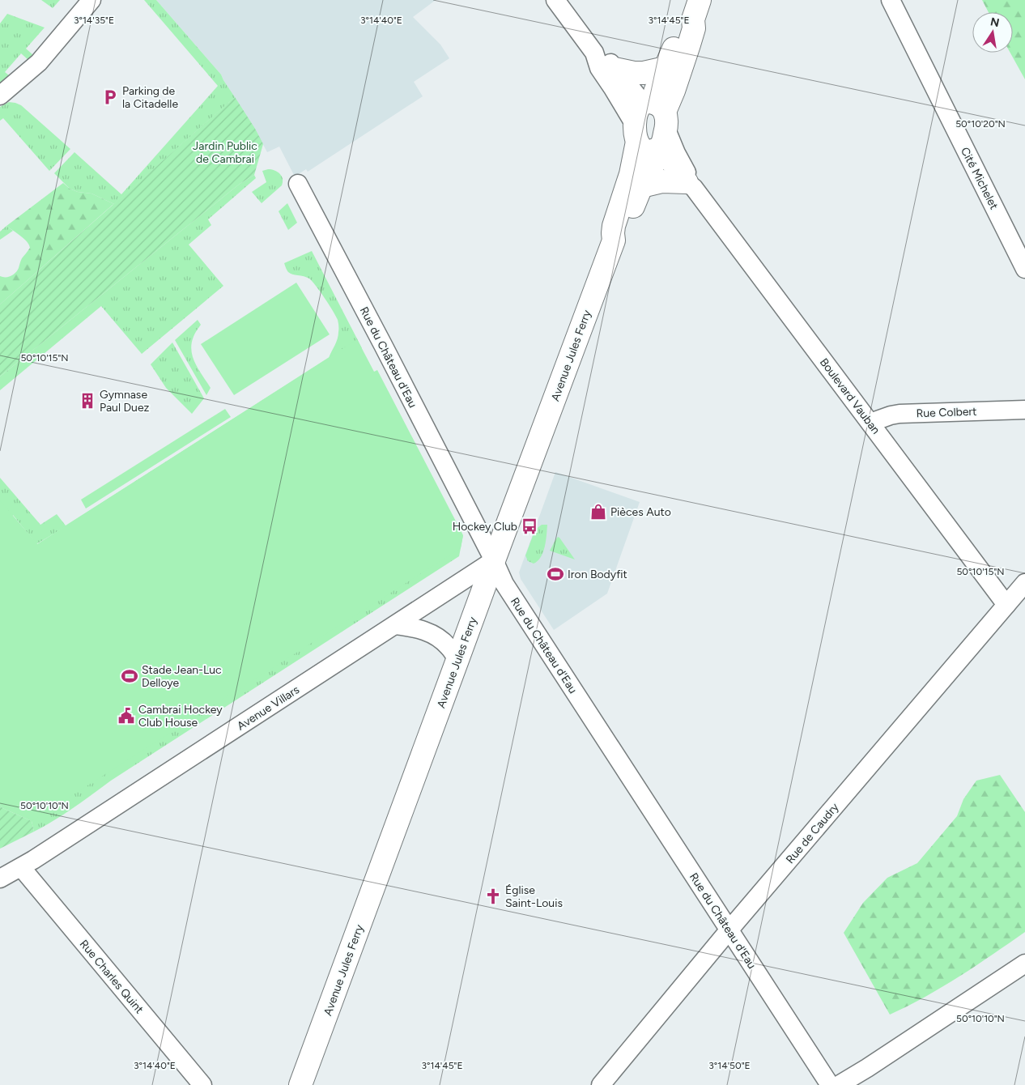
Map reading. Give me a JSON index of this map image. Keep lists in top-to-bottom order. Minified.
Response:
{"streets":{"main road":["Avenue Jules Ferry"],"street":["Cité Michelet","Rue du Château d'Eau","Boulevard Vauban","Rue Colbert","Avenue Villars","Rue de Caudry","Rue Charles Quint"]},"crossings":[["Avenue Jules Ferry","Rue du Château d'Eau"],["Avenue Jules Ferry","Boulevard Vauban"],["Avenue Jules Ferry","Avenue Villars"],["Rue du Château d'Eau","Avenue Villars"],["Rue du Château d'Eau","Rue de Caudry"],["Boulevard Vauban","Rue Colbert"],["Boulevard Vauban","Rue de Caudry"],["Avenue Villars","Rue Charles Quint"]],"parks":["Jardin Public de Cambrai"],"places":{"parking":["Parking de la Citadelle"],"building":["Gymnase Paul Duez"],"shop":["Pièces Auto"],"bus stop":["Hockey Club"],"sports":["Iron Bodyfit","Stade Jean-Luc Delloye"],"public building":["Cambrai Hockey Club House"],"church":["Église Saint-Louis"]},"north":"top","coordinates":["3°14'35\"E","3°14'40\"E","3°14'45\"E","50°10'20\"N","50°10'15\"N","50°10'10\"N","3°14'50\"E"]}
